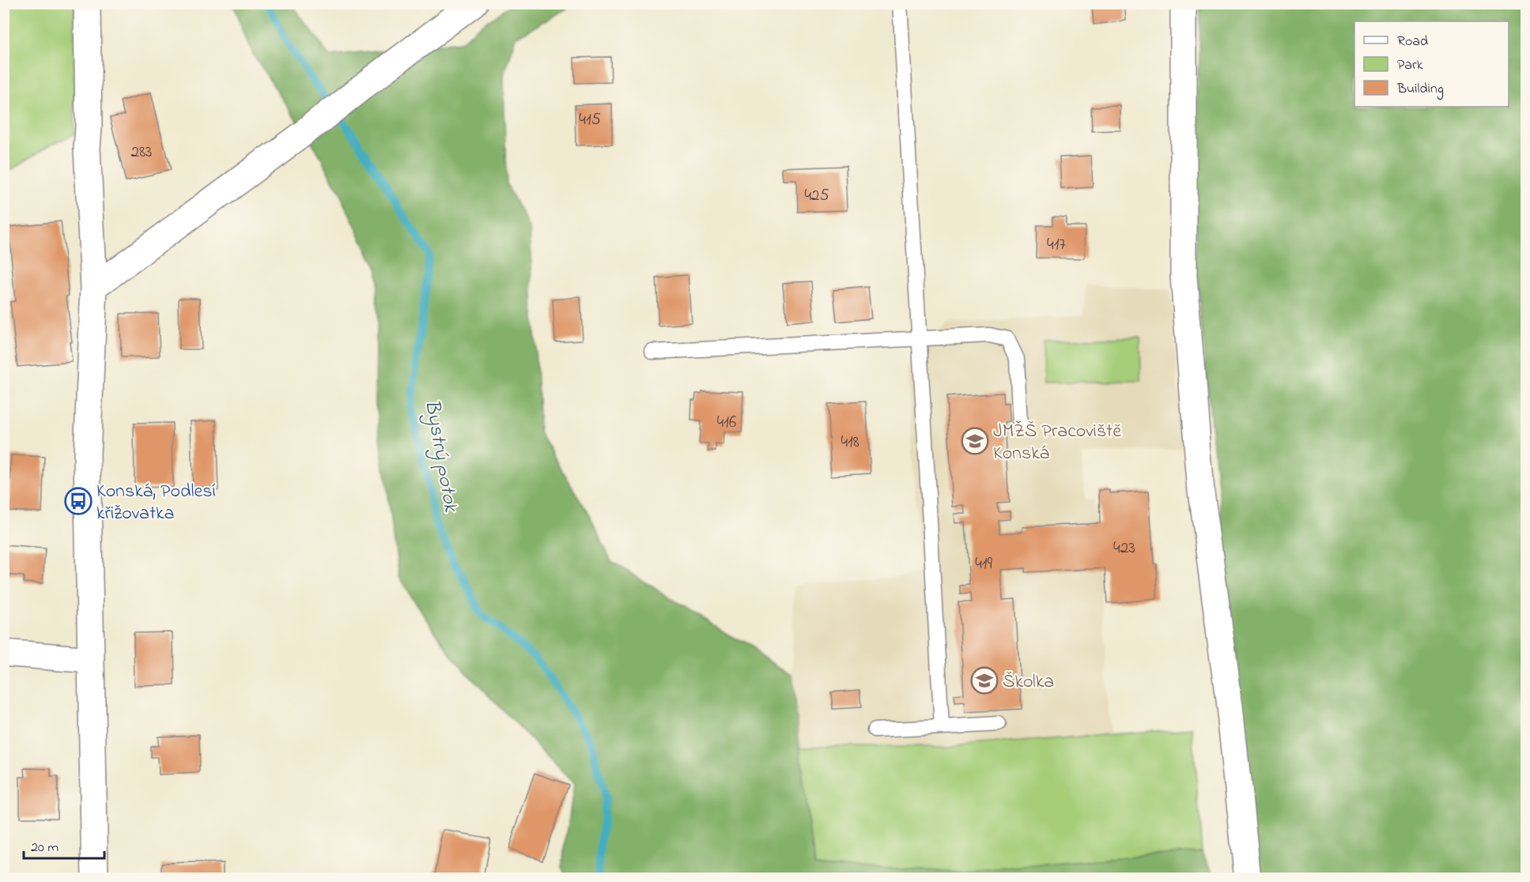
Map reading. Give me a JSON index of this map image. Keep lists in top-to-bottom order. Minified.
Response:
{"water":["Bystrý potok"],"places":{"school or university":["JMŽŠ Pracoviště Konská","Školka"],"bus stop":["Konská, Podlesí křižovatka"]},"house_numbers":["415","283","425","417","416","418","423","419"],"legend":["Road","Park","Building"],"scale_bar":"20 m"}
